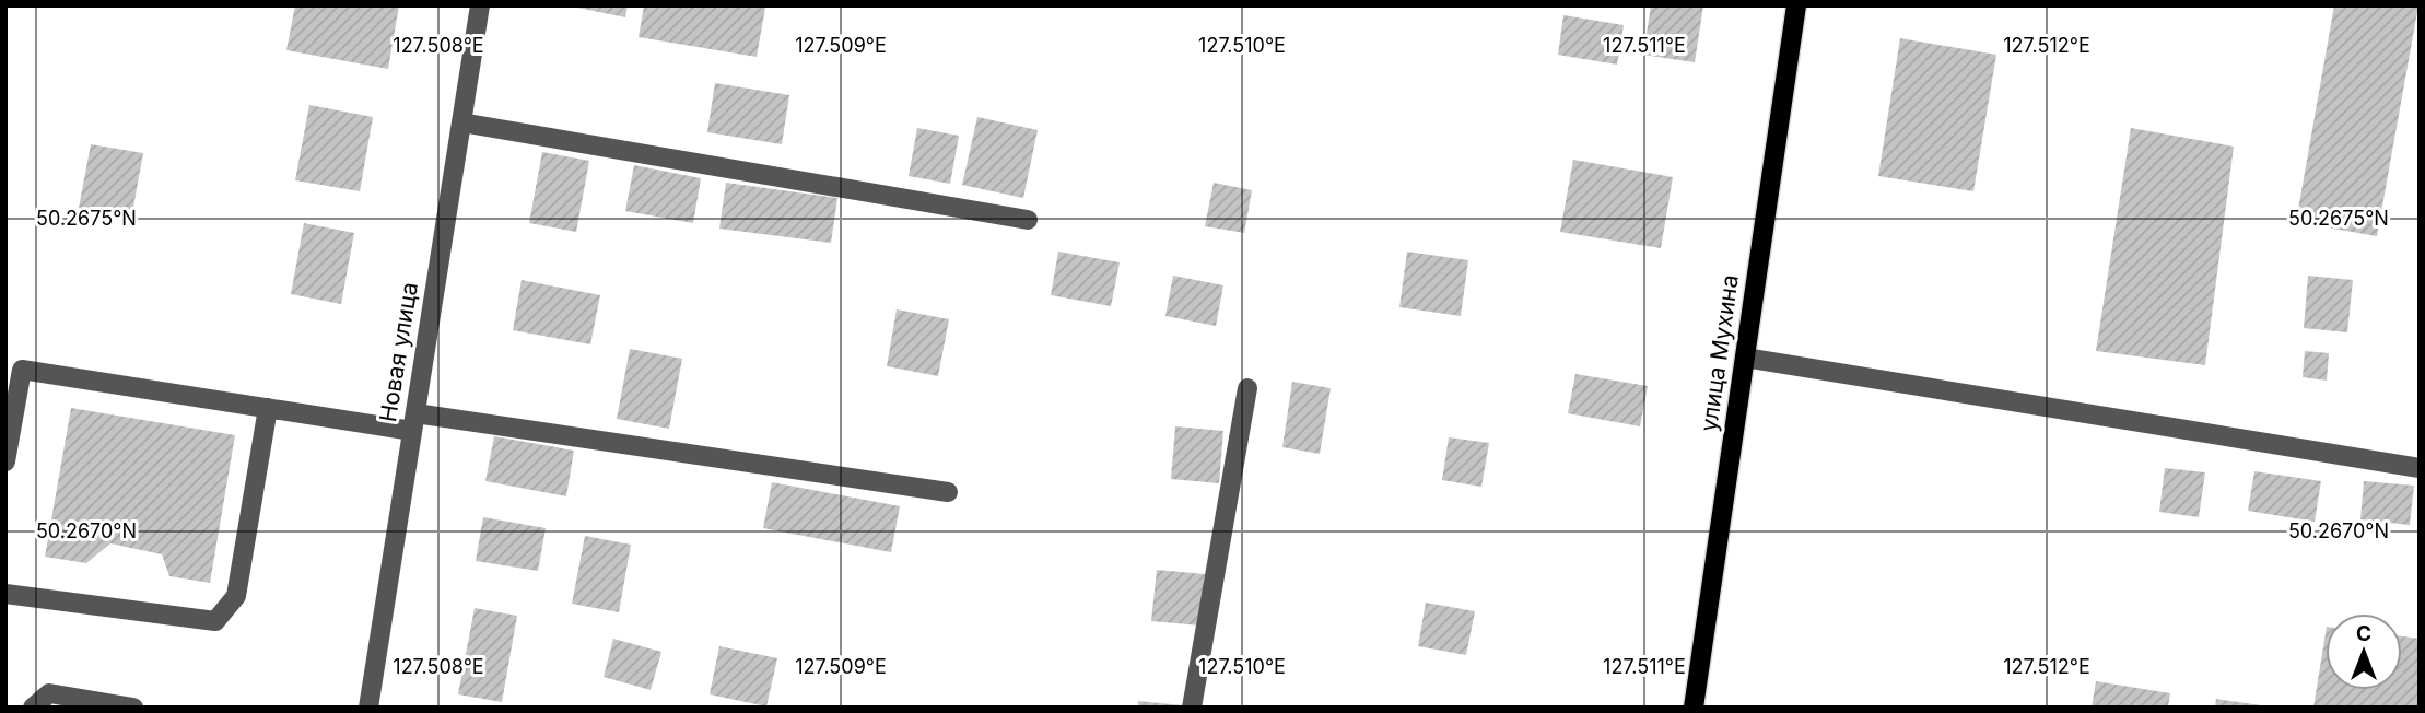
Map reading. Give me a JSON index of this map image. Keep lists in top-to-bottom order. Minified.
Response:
{"streets":{"main road":["улица Мухина"],"street":["Новая улица"]},"north":"top","coordinates":["127.508°E","127.509°E","127.510°E","127.511°E","127.512°E","50.2675°N","50.2670°N"]}
